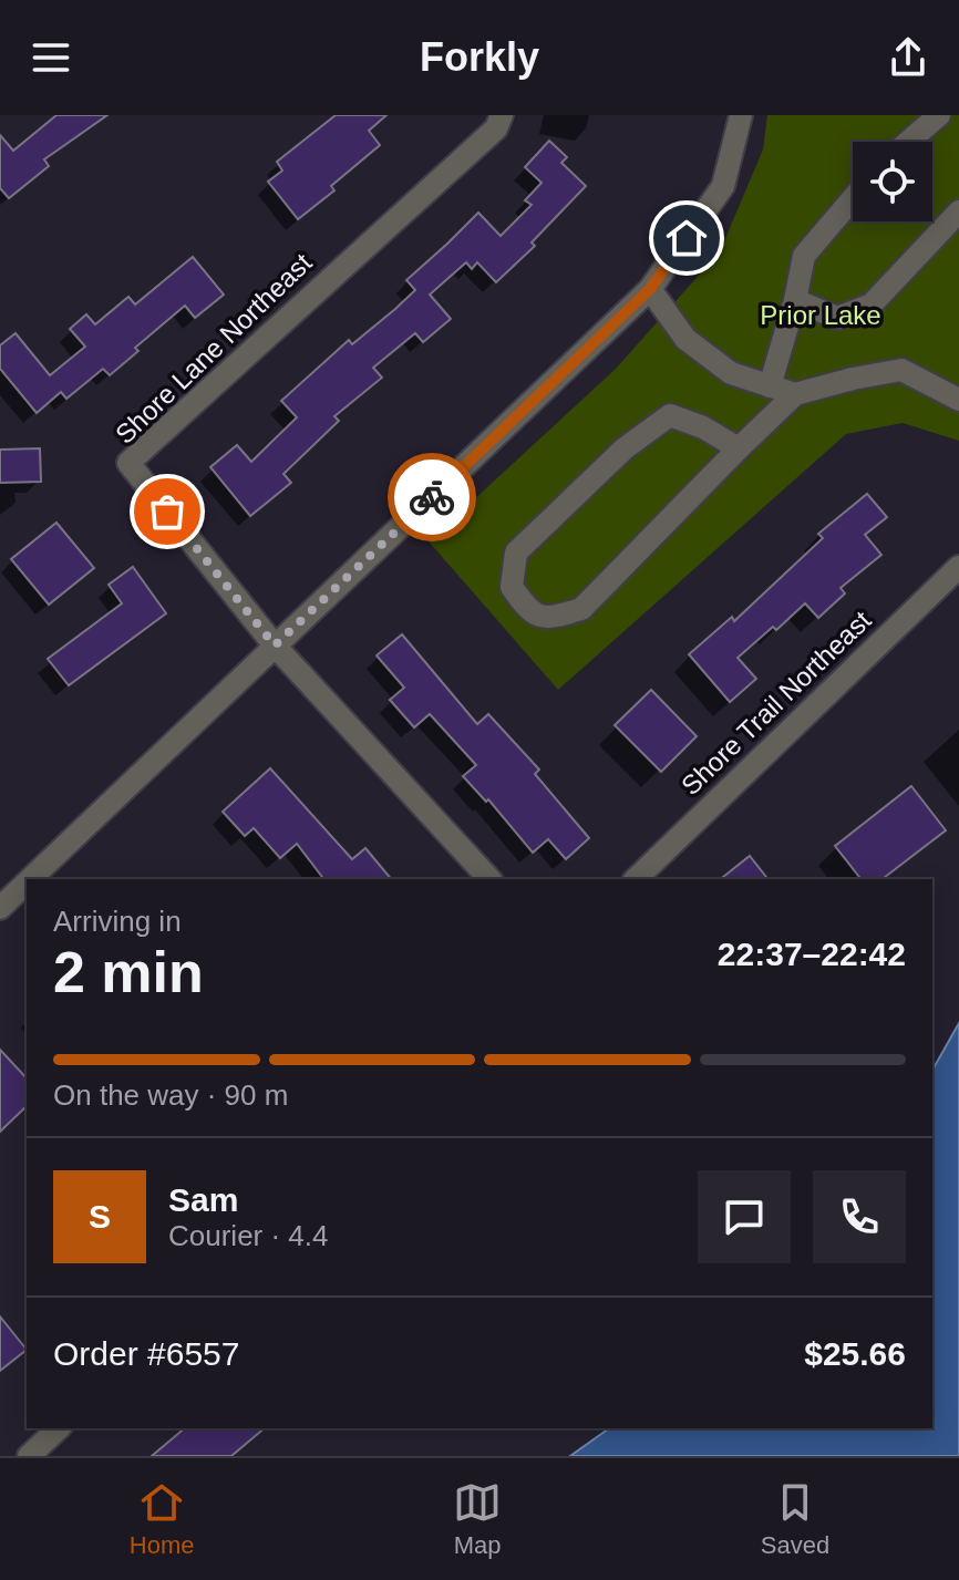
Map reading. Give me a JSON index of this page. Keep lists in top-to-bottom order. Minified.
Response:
{"streets":{"street":["Shore Lane Northeast","Shore Trail Northeast"]},"parks":["Prior Lake"],"page":{"header":"Forkly","heading":["2 min","Arriving in","22:37–22:42"],"panel":["Sam","Courier · 4.4","Order #6557","$25.66"],"bar":"On the way · 90 m","round":"S","tabs":["Home","Map","Saved"]}}
